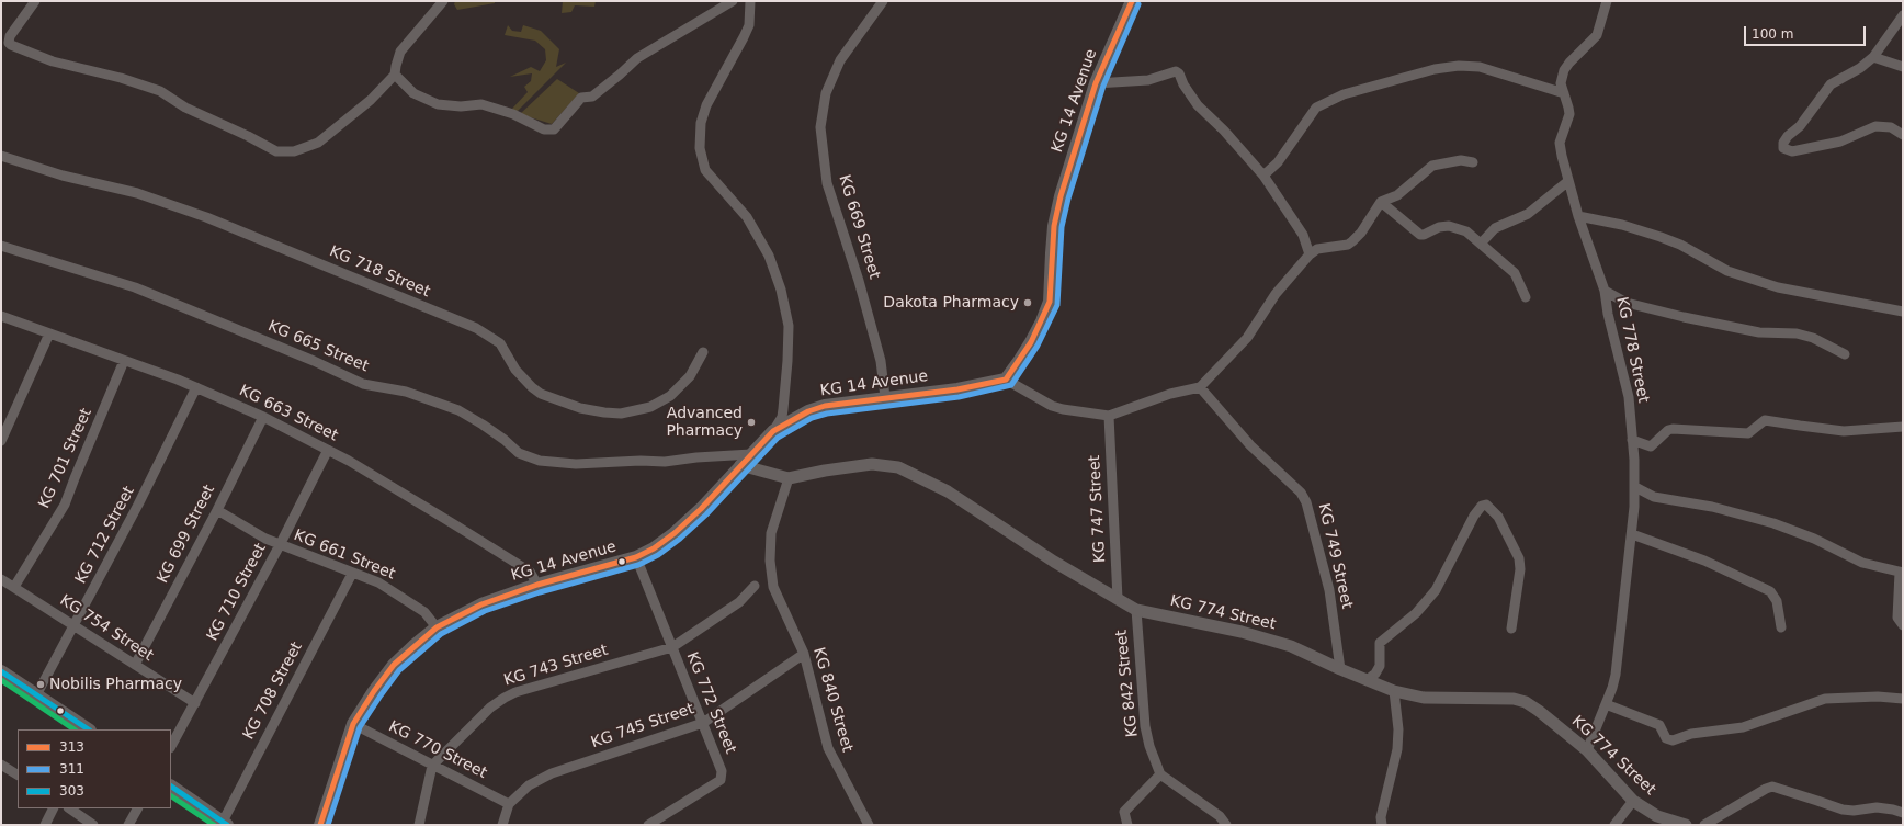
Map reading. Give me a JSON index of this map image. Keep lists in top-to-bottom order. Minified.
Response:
{"streets":{"main road":["KG 14 Avenue"],"street":["KG 669 Street","KG 718 Street","KG 665 Street","KG 778 Street","KG 663 Street","KG 701 Street","KG 747 Street","KG 699 Street","KG 712 Street","KG 661 Street","KG 749 Street","KG 710 Street","KG 774 Street","KG 754 Street","KG 743 Street","KG 842 Street","KG 708 Street","KG 840 Street","KG 772 Street","KG 745 Street","KG 770 Street"]},"crossings":[["KG 14 Avenue","KG 669 Street"],["KG 14 Avenue","KG 665 Street"],["KG 14 Avenue","KG 663 Street"],["KG 14 Avenue","KG 661 Street"],["KG 14 Avenue","KG 774 Street"],["KG 14 Avenue","KG 772 Street"],["KG 14 Avenue","KG 770 Street"],["KG 778 Street","KG 774 Street"],["KG 663 Street","KG 701 Street"],["KG 663 Street","KG 699 Street"],["KG 663 Street","KG 712 Street"],["KG 663 Street","KG 710 Street"],["KG 701 Street","KG 754 Street"],["KG 747 Street","KG 774 Street"],["KG 699 Street","KG 661 Street"],["KG 699 Street","KG 754 Street"],["KG 712 Street","KG 754 Street"],["KG 661 Street","KG 710 Street"],["KG 661 Street","KG 708 Street"],["KG 749 Street","KG 774 Street"],["KG 710 Street","KG 754 Street"],["KG 774 Street","KG 842 Street"],["KG 774 Street","KG 840 Street"],["KG 743 Street","KG 772 Street"],["KG 743 Street","KG 770 Street"],["KG 840 Street","KG 745 Street"],["KG 772 Street","KG 745 Street"],["KG 745 Street","KG 770 Street"]],"places":["Dakota Pharmacy","Advanced Pharmacy","Nobilis Pharmacy"],"lines":["transit line 313","transit line 311","transit line 303"],"legend":["313","311","303"],"scale_bar":"100 m"}
